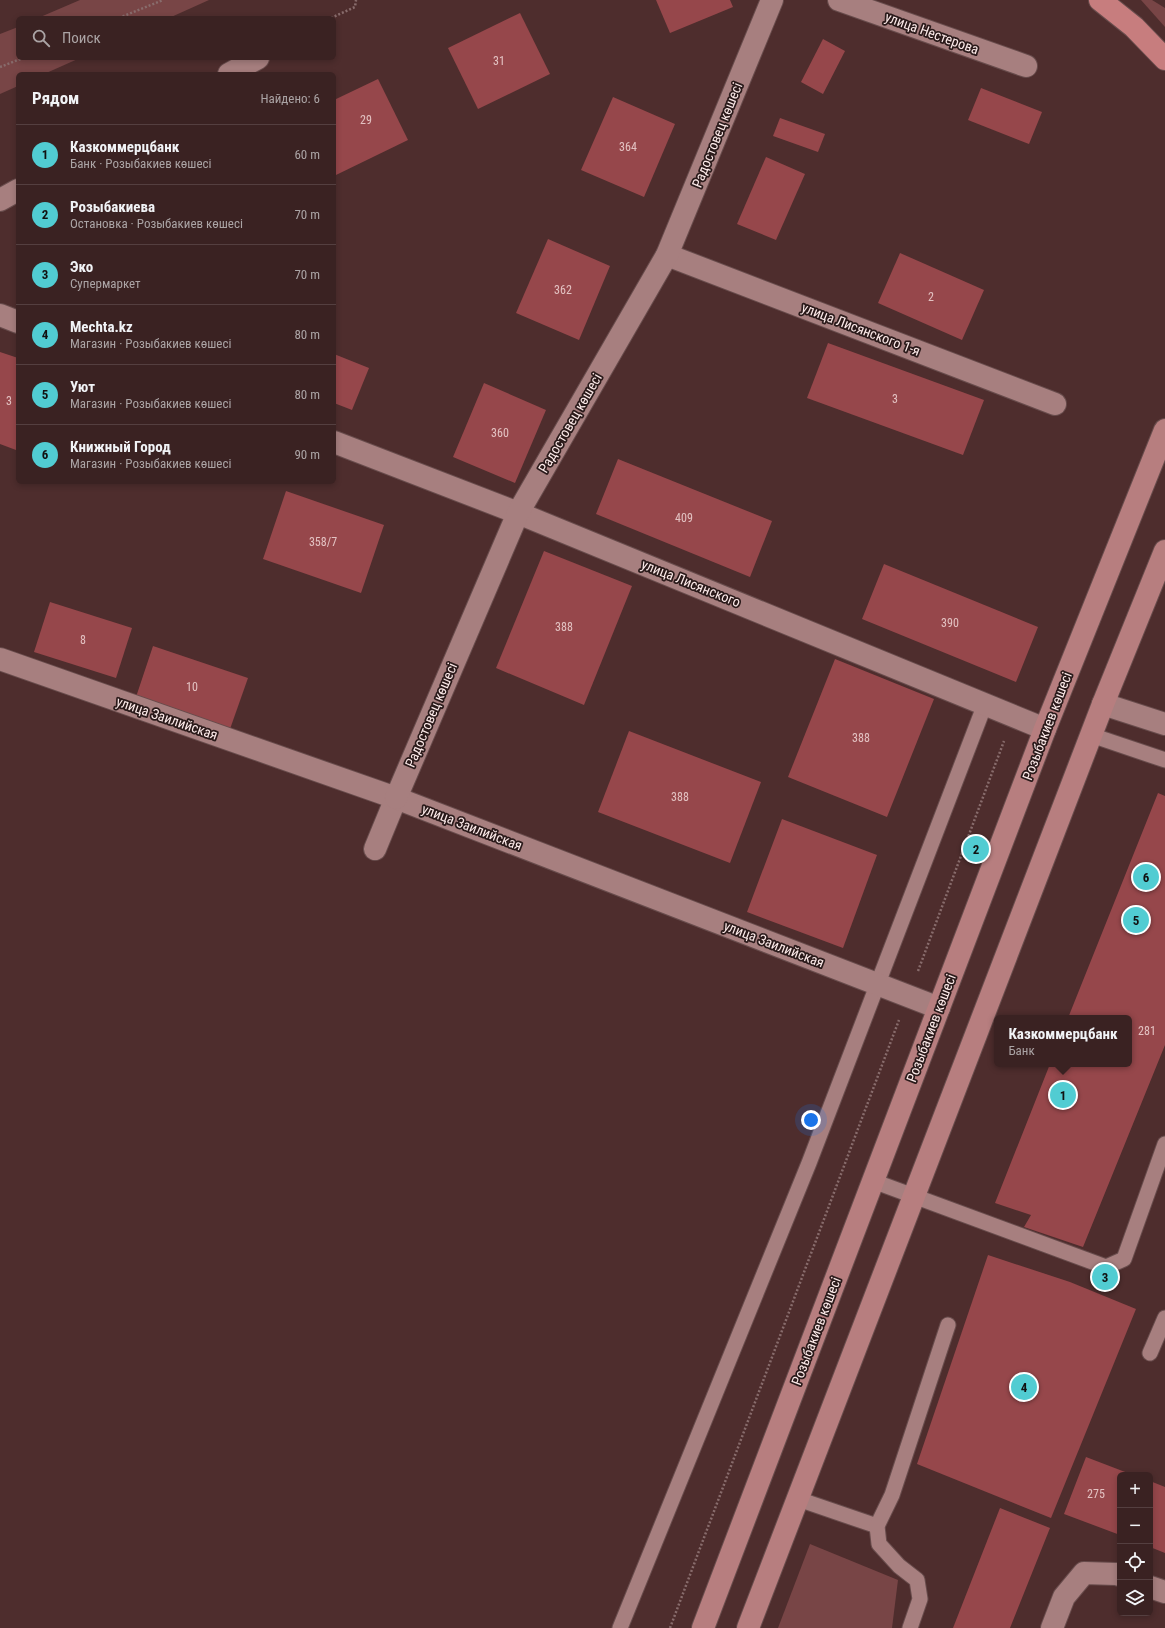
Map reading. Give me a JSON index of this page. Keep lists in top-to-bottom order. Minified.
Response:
{"streets":{"main road":["Розыбакиев көшесі"],"street":["улица Нестерова","Радостовец көшесі","улица Лисянского 1-я","улица Лисянского","улица Заилийская"]},"crossings":[["Радостовец көшесі","улица Лисянского 1-я"],["Радостовец көшесі","улица Лисянского"],["Радостовец көшесі","улица Заилийская"],["улица Лисянского","Розыбакиев көшесі"],["улица Заилийская","Розыбакиев көшесі"]],"house_numbers":["31","29","364","362","2","3","3","360","409","358/7","390","388","8","10","388","388","281","275"],"page":{"search":"Поиск","heading":["Рядом","Найдено: 6"],"list":[{"mark":"1","name":"Казкоммерцбанк","note":"Банк · Розыбакиев көшесі","value":"60 m"},{"mark":"2","name":"Розыбакиева","note":"Остановка · Розыбакиев көшесі","value":"70 m"},{"mark":"3","name":"Эко","note":"Супермаркет","value":"70 m"},{"mark":"4","name":"Mechta.kz","note":"Магазин · Розыбакиев көшесі","value":"80 m"},{"mark":"5","name":"Уют","note":"Магазин · Розыбакиев көшесі","value":"80 m"},{"mark":"6","name":"Книжный Город","note":"Магазин · Розыбакиев көшесі","value":"90 m"}],"pins":["2","6","5","1","3","4"],"popup":["Казкоммерцбанк","Банк"],"map_buttons":["+","−"]}}
